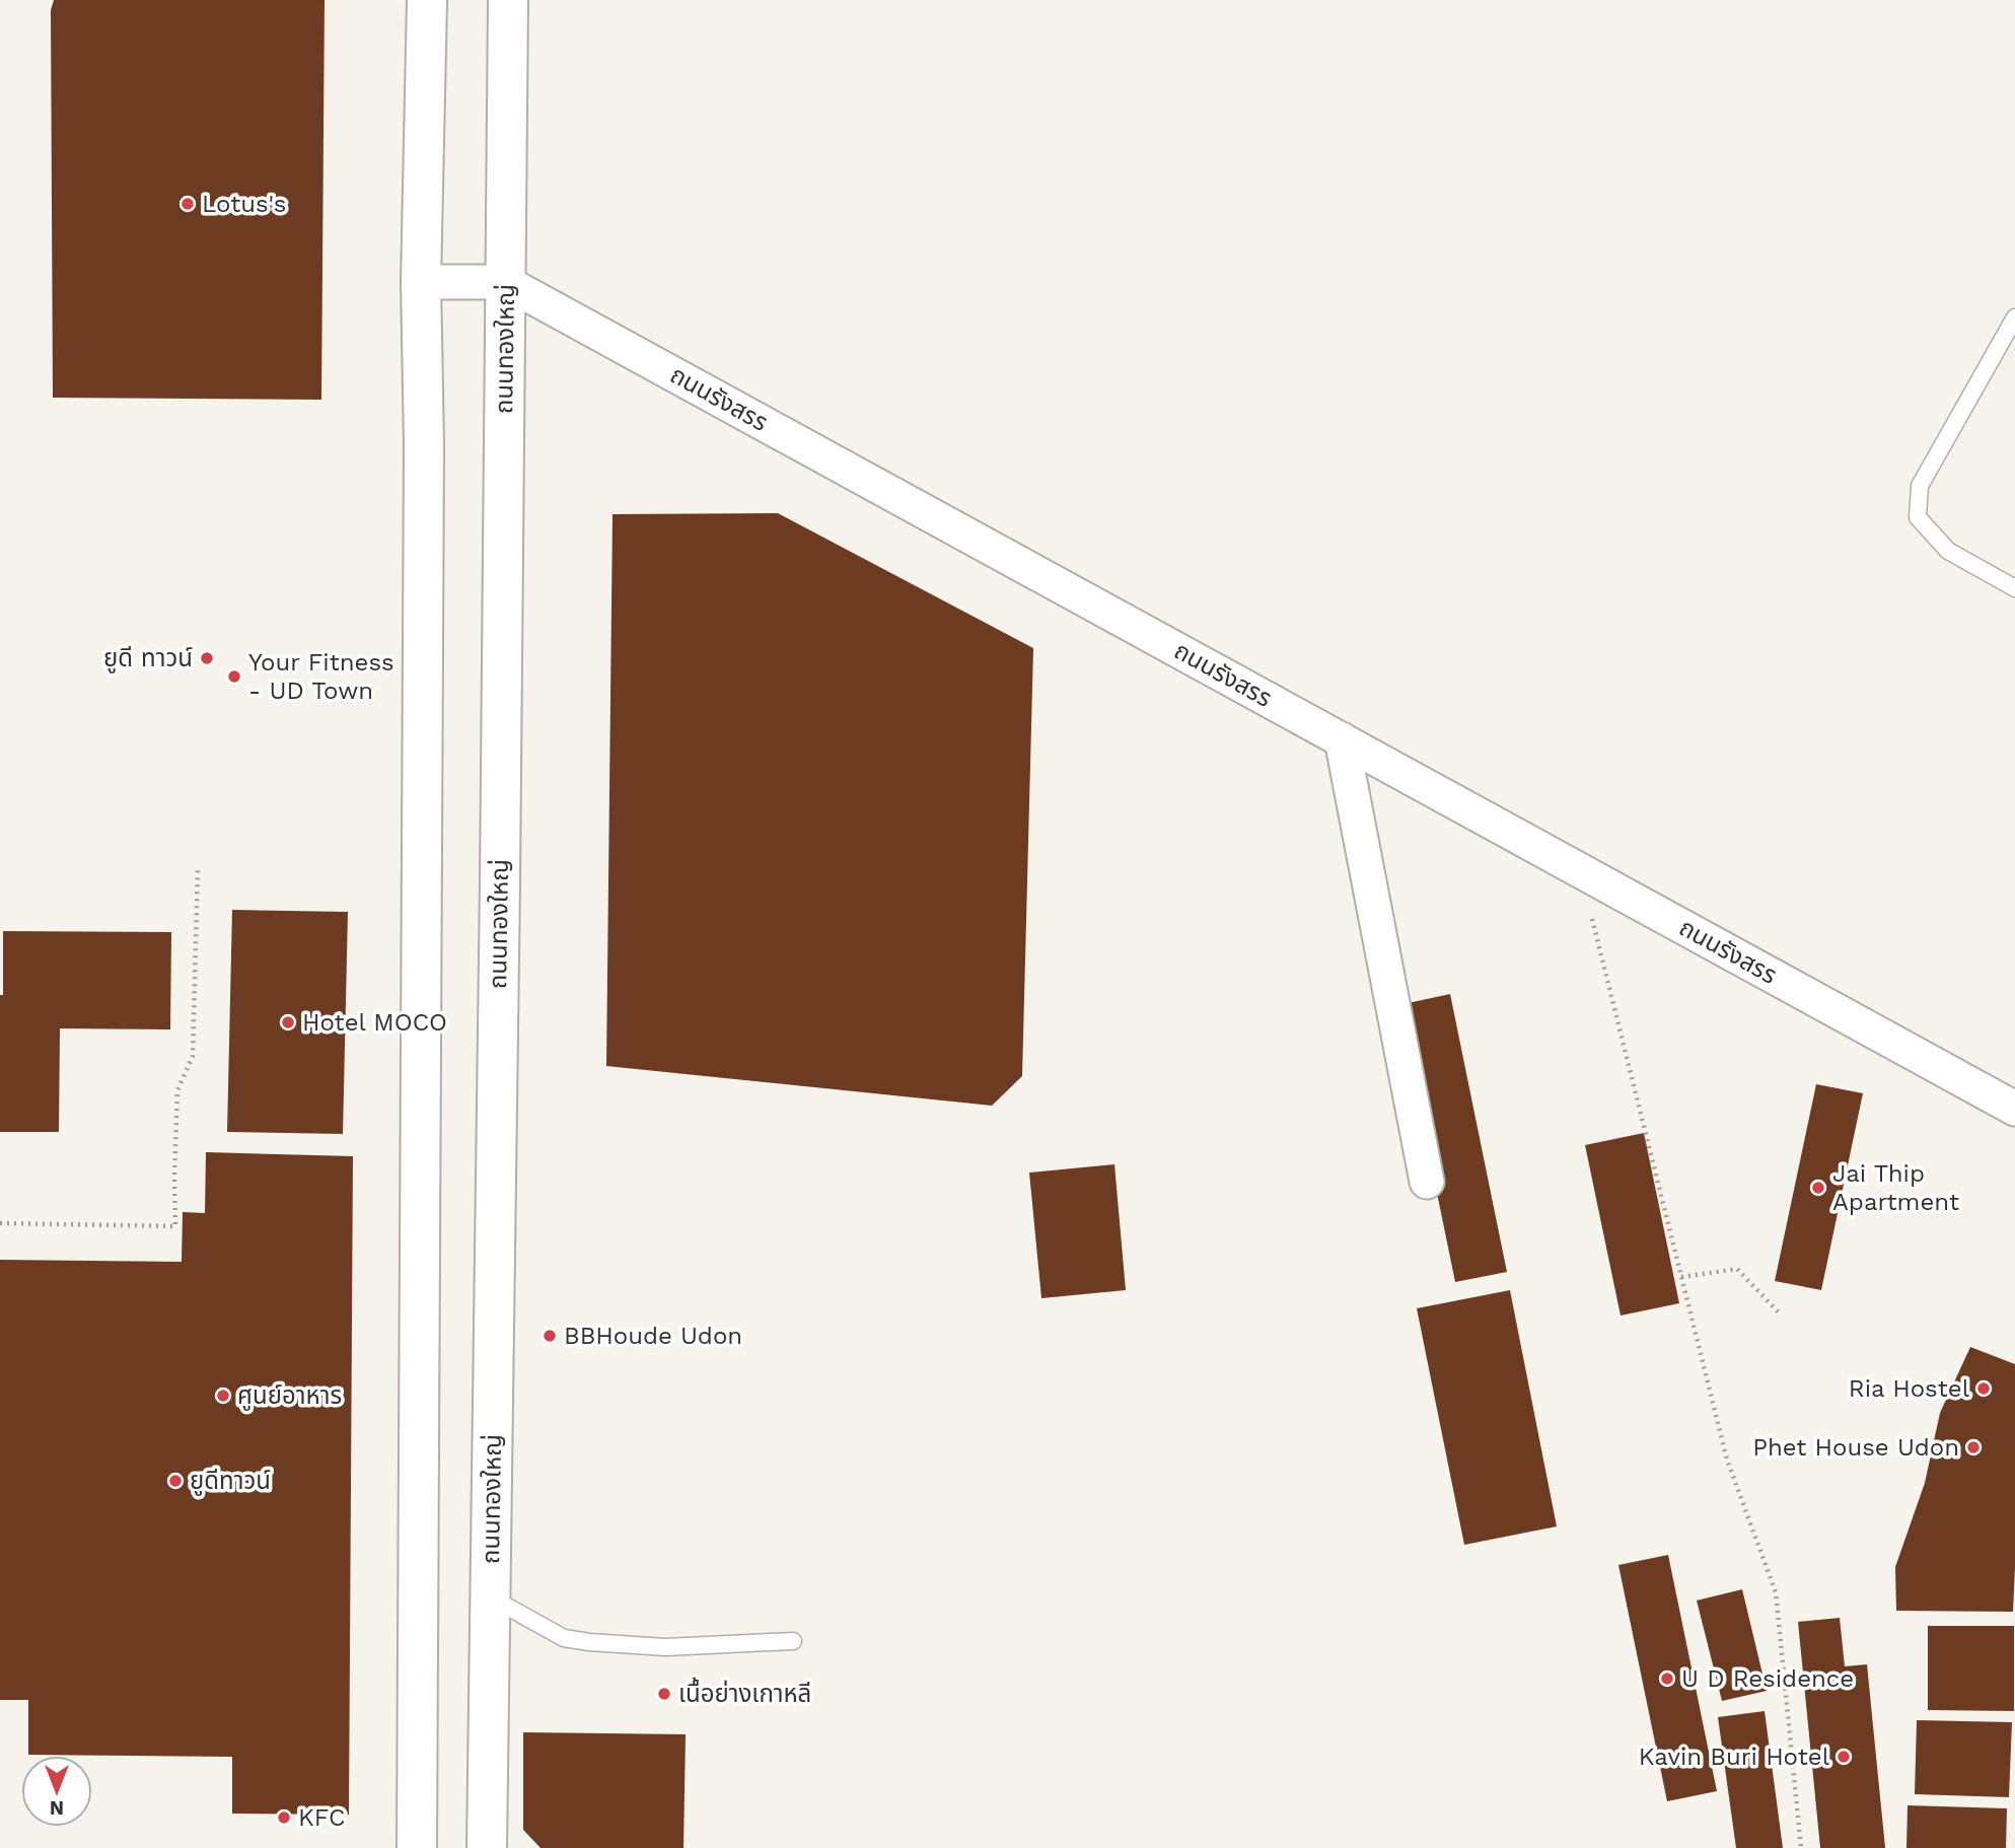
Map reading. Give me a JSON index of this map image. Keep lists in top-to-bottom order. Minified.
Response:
{"streets":{"street":["ถนนทองใหญ่","ถนนรังสรร"]},"crossings":[["ถนนทองใหญ่","ถนนรังสรร"]],"places":["Lotus's","ยูดี ทาวน์","Your Fitness - UD Town","Hotel MOCO","Jai Thip Apartment","BBHoude Udon","Ria Hostel","ศูนย์อาหาร","Phet House Udon","ยูดีทาวน์","U D Residence","เนื้อย่างเกาหลี","Kavin Buri Hotel","KFC"],"north":"bottom"}
